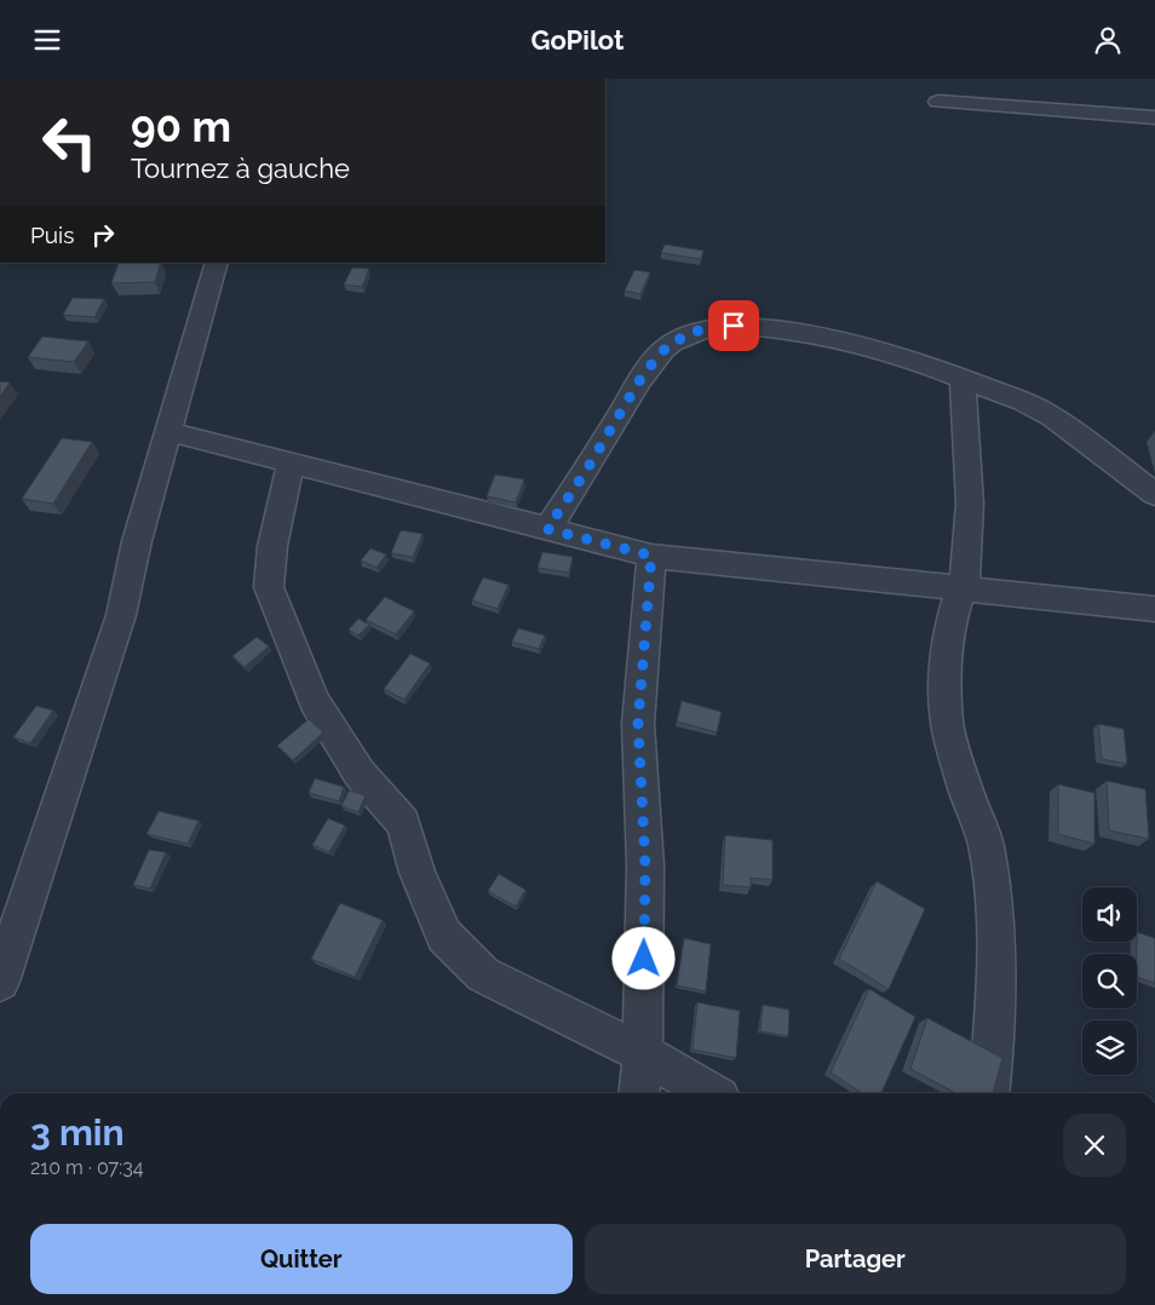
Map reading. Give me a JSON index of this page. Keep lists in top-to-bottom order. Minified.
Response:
{"page":{"header":"GoPilot","turn":["90 m","Tournez à gauche"],"then":"Puis","heading":["3 min","210 m · 07:34"],"buttons":["Quitter","Partager"]}}
